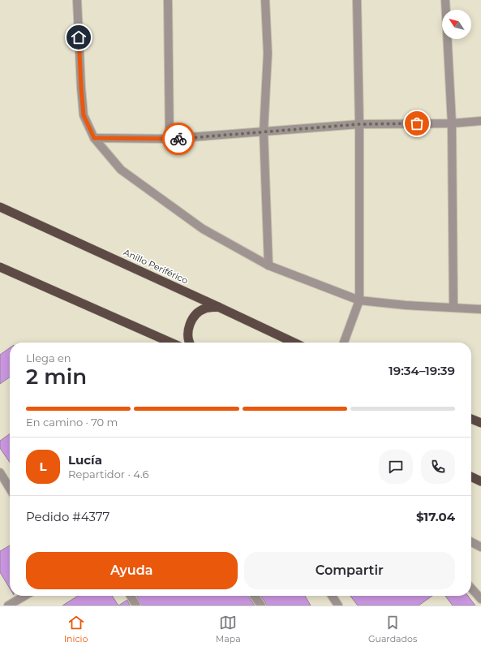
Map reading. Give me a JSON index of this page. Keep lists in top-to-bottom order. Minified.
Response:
{"streets":{"highway":["Anillo Periférico"]},"north":"top left","page":{"heading":["2 min","Llega en","19:34–19:39"],"panel":["Lucía","Repartidor · 4.6","Pedido #4377","$17.04"],"bar":"En camino · 70 m","round":"L","buttons":["Ayuda","Compartir"],"tabs":["Inicio","Mapa","Guardados"]}}
